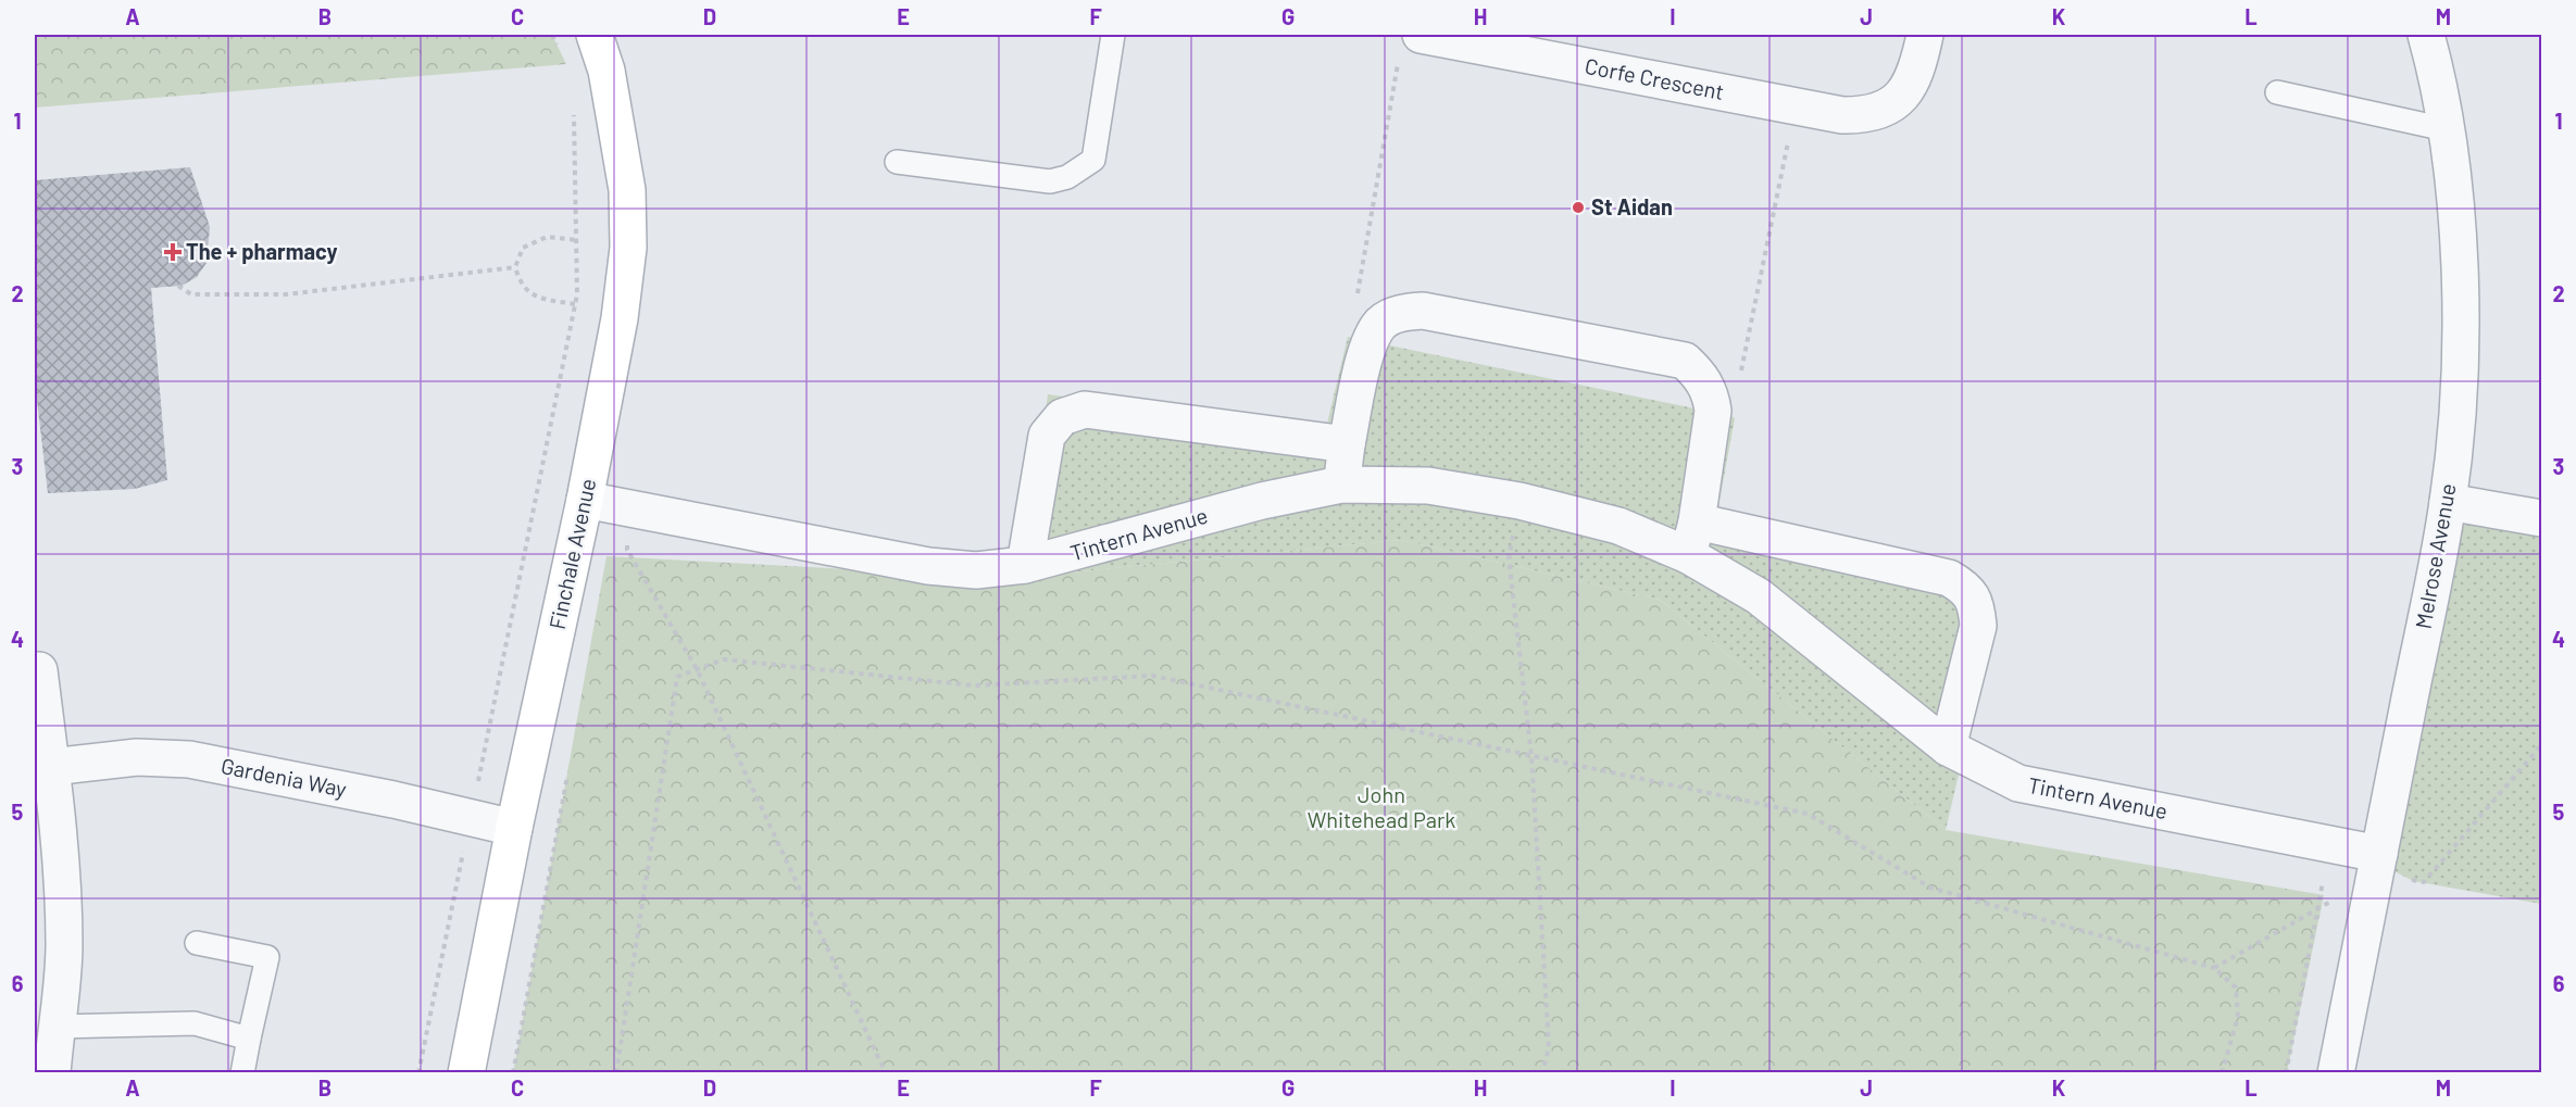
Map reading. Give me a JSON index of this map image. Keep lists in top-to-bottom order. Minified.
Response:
{"streets":{"street":["Corfe Crescent","Tintern Avenue","Finchale Avenue","Melrose Avenue","Gardenia Way"]},"crossings":[["Tintern Avenue","Finchale Avenue"],["Tintern Avenue","Melrose Avenue"],["Finchale Avenue","Gardenia Way"]],"parks":["John Whitehead Park"],"places":{"other":["St Aidan"],"health":["The + pharmacy"]},"grid":{"columns":["A","B","C","D","E","F","G","H","I","J","K","L","M"],"rows":["1","2","3","4","5","6"]}}
